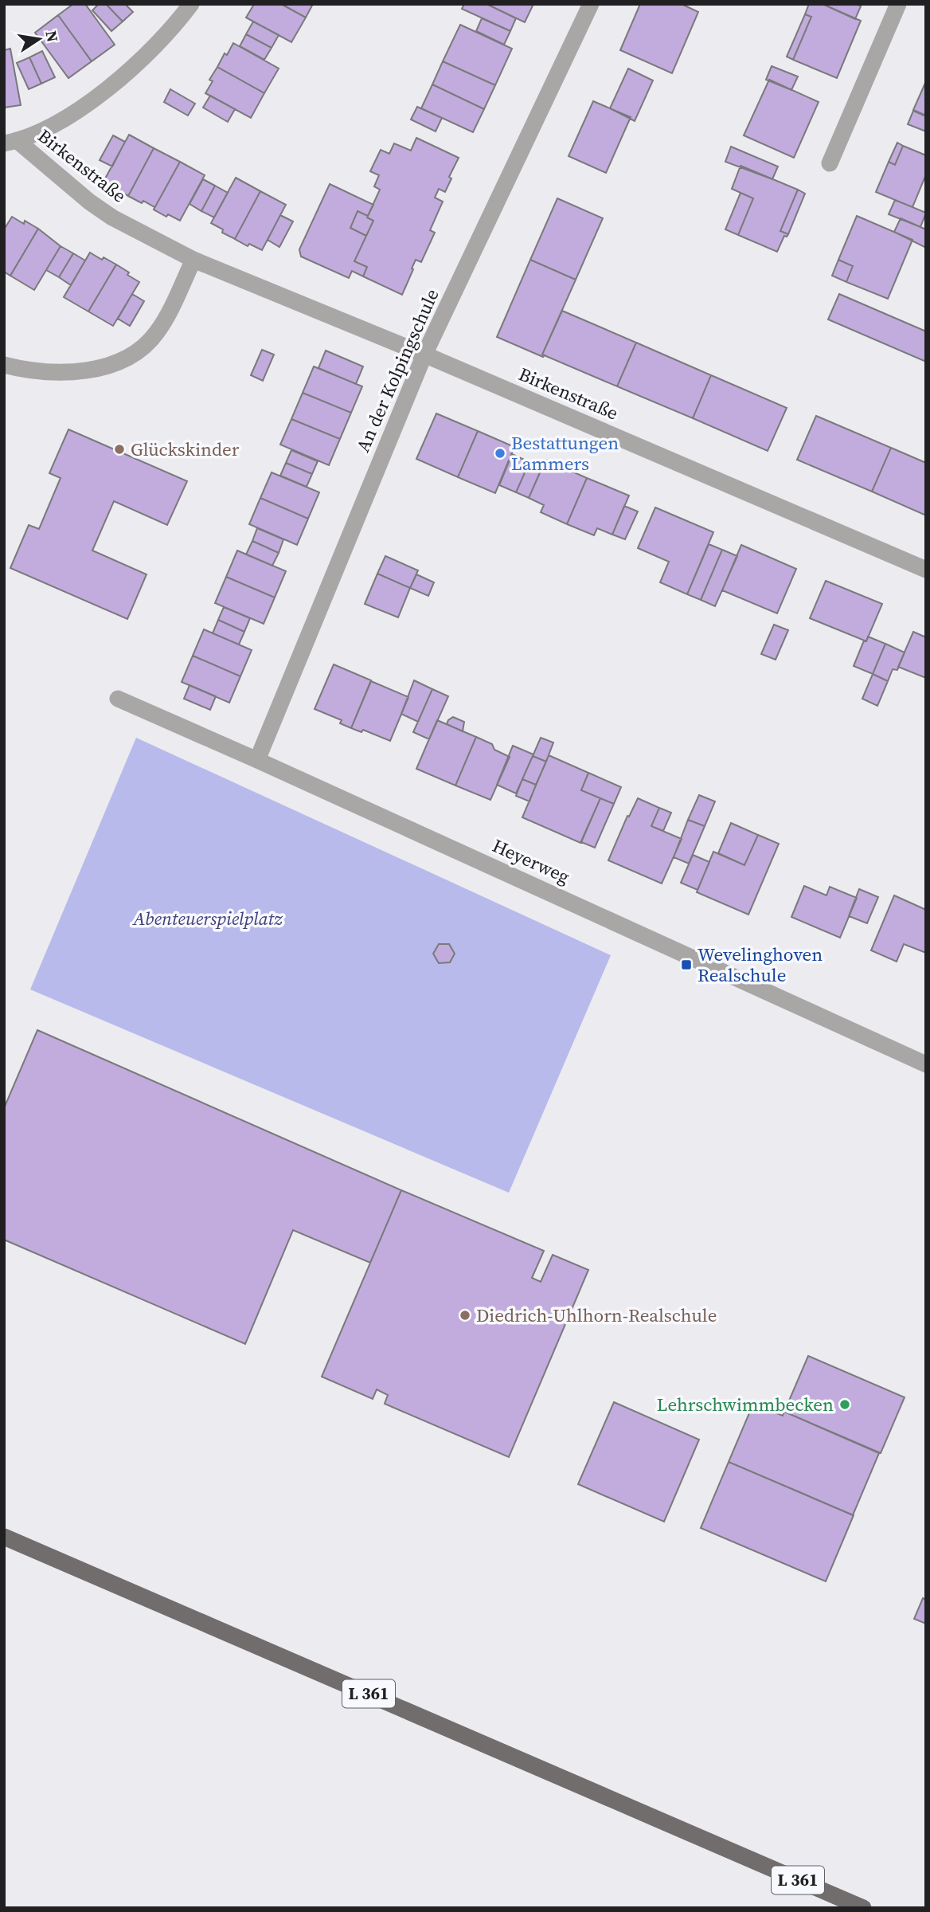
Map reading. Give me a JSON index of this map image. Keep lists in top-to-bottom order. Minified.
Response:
{"streets":{"main road":["L 361"],"street":["Birkenstraße","An der Kolpingschule","Heyerweg"]},"crossings":[["Birkenstraße","An der Kolpingschule"],["An der Kolpingschule","Heyerweg"]],"parks":["Abenteuerspielplatz"],"places":{"other":["Glückskinder","Bestattungen Lammers","Diedrich-Uhlhorn-Realschule","Lehrschwimmbecken"],"transit":["Wevelinghoven Realschule"]},"north":"right"}
